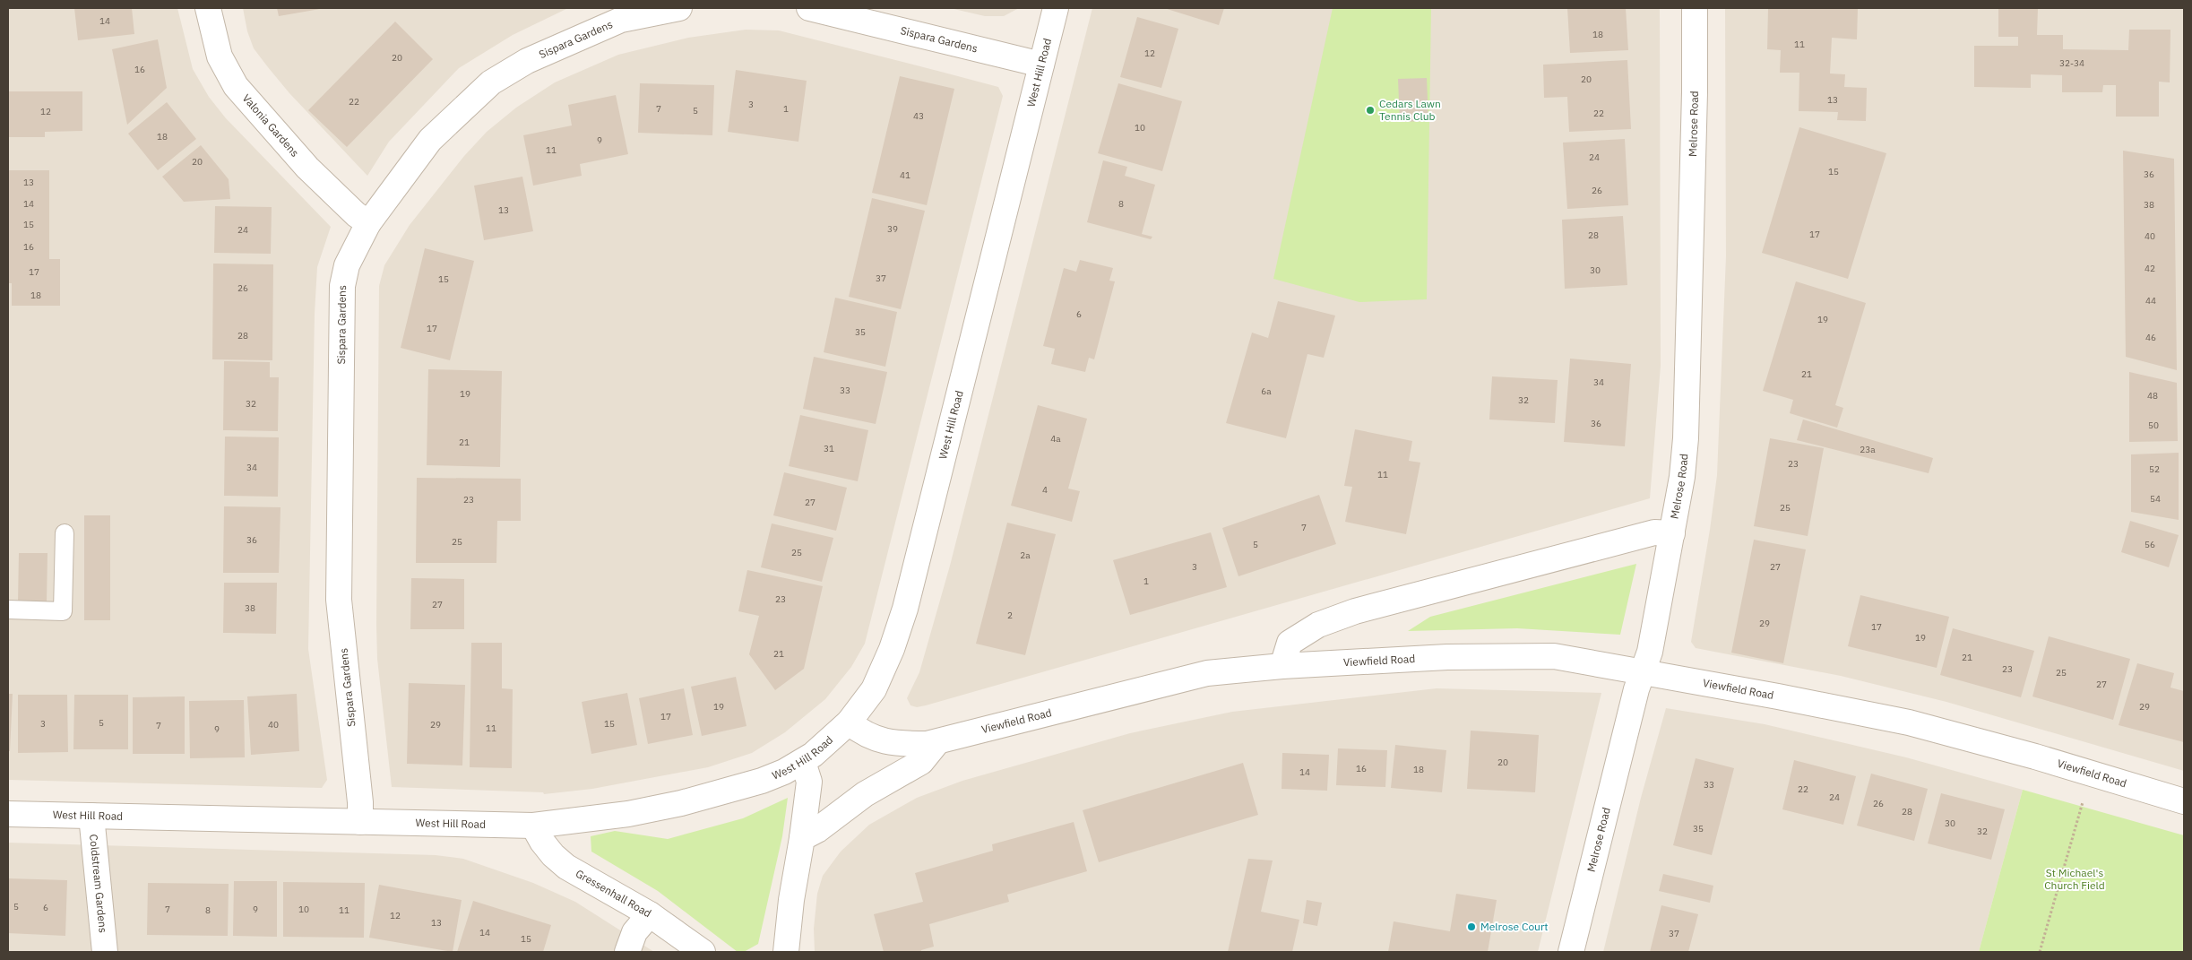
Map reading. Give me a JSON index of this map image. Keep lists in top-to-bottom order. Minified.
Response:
{"streets":{"street":["Sispara Gardens","West Hill Road","Melrose Road","Valonia Gardens","Viewfield Road","Coldstream Gardens","Gressenhall Road"]},"crossings":[["Sispara Gardens","West Hill Road"],["Sispara Gardens","Valonia Gardens"],["West Hill Road","Viewfield Road"],["West Hill Road","Coldstream Gardens"],["West Hill Road","Gressenhall Road"],["Melrose Road","Viewfield Road"]],"parks":["St Michael's Church Field"],"places":["Cedars Lawn Tennis Club","Melrose Court"],"house_numbers":["14","18","11","12","20","32-34","16","20","13","22","3","7","1","5","12","22","43","10","18","9","11","24","20","15","36","41","13","26","14","8","38","13","15","39","24","17","28","40","16","42","30","17","37","15","26","18","44","6","19","17","35","28","46","21","34","33","6a","19","48","32","32","36","50","4a","21","31","23a","23","34","52","11","4","54","23","27","25","7","36","25","5","56","25","2a","3","27","1","23","27","38","2","29","17","19","21","21","23","25","27","19","29","17","5","3","15","40","29","7","11","9","20","16","18","14","33","22","24","26","28","30","35","32","5","6","7","9","10","8","11","12","13","14","37","15"]}
